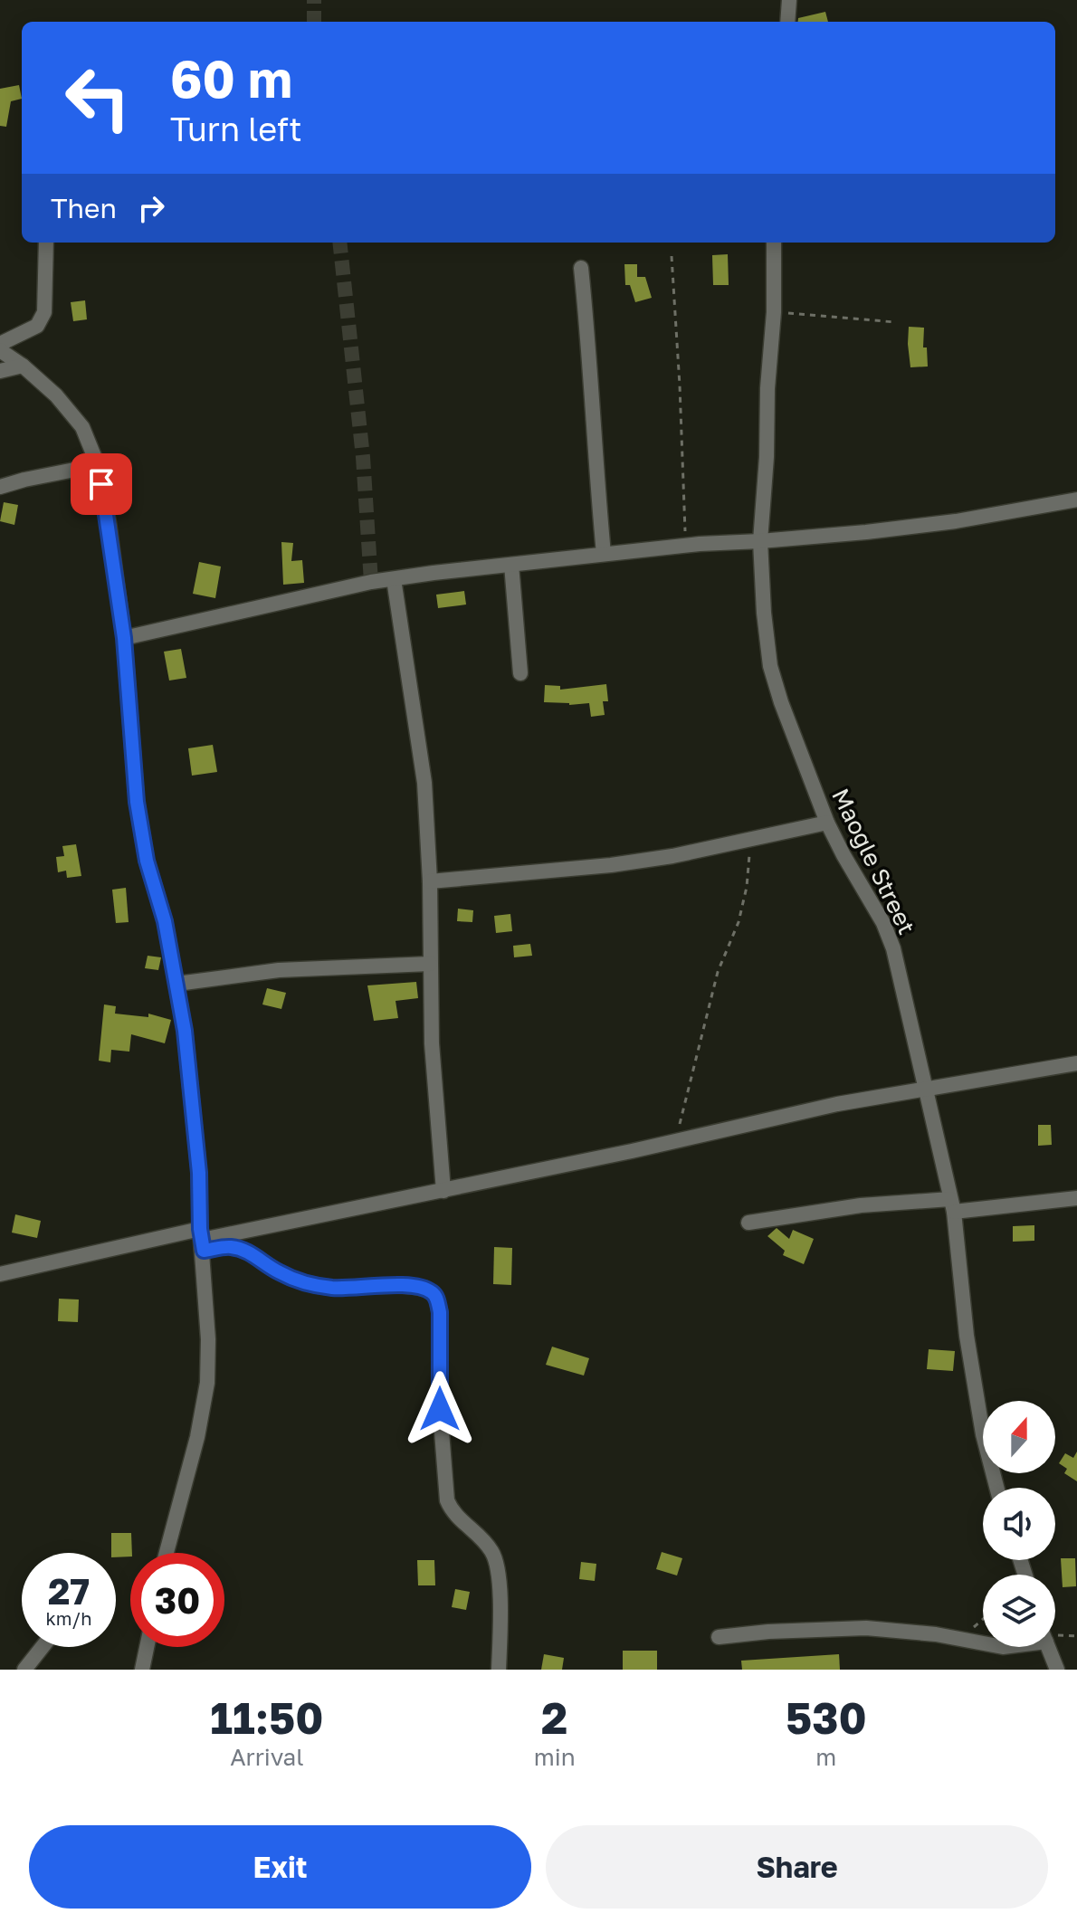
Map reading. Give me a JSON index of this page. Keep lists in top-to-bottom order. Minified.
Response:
{"streets":{"street":["Maogle Street"]},"north":"top","page":{"turn":["60 m","Turn left"],"then":"Then","speed":"27 km/h","limit":"30","eta":["11:50","Arrival","2","min","530","m"],"buttons":["Exit","Share"]}}
